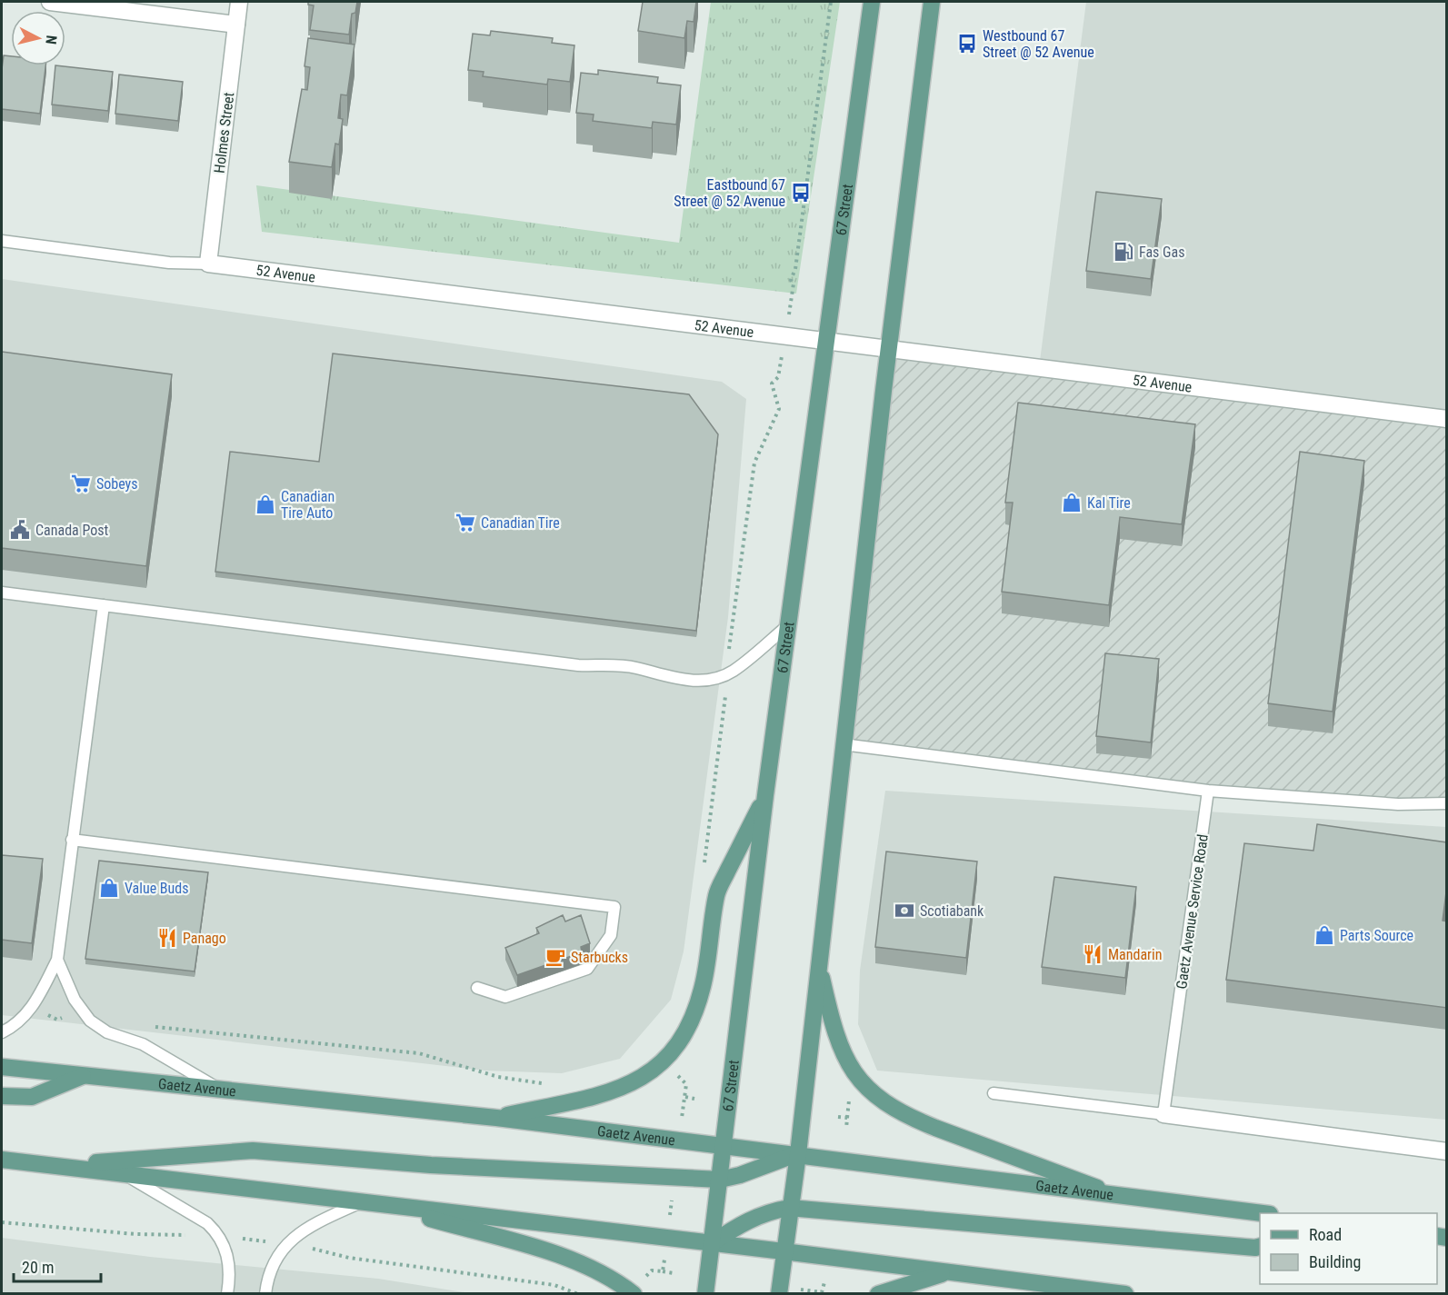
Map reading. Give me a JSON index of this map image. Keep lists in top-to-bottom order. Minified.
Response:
{"streets":{"main road":["67 Street","Gaetz Avenue"],"street":["Holmes Street","52 Avenue"],"lane":["Gaetz Avenue Service Road"]},"crossings":[["Holmes Street","52 Avenue"],["67 Street","52 Avenue"],["67 Street","Gaetz Avenue"]],"places":{"bus stop":["Westbound 67 Street @ 52 Avenue","Eastbound 67 Street @ 52 Avenue"],"fuel station":["Fas Gas"],"supermarket":["Sobeys","Canadian Tire"],"shop":["Kal Tire","Canadian Tire Auto","Value Buds","Parts Source"],"public building":["Canada Post"],"bank":["Scotiabank"],"restaurant":["Panago","Mandarin"],"cafe":["Starbucks"]},"legend":["Road","Building"],"scale_bar":"20 m","north":"right"}
